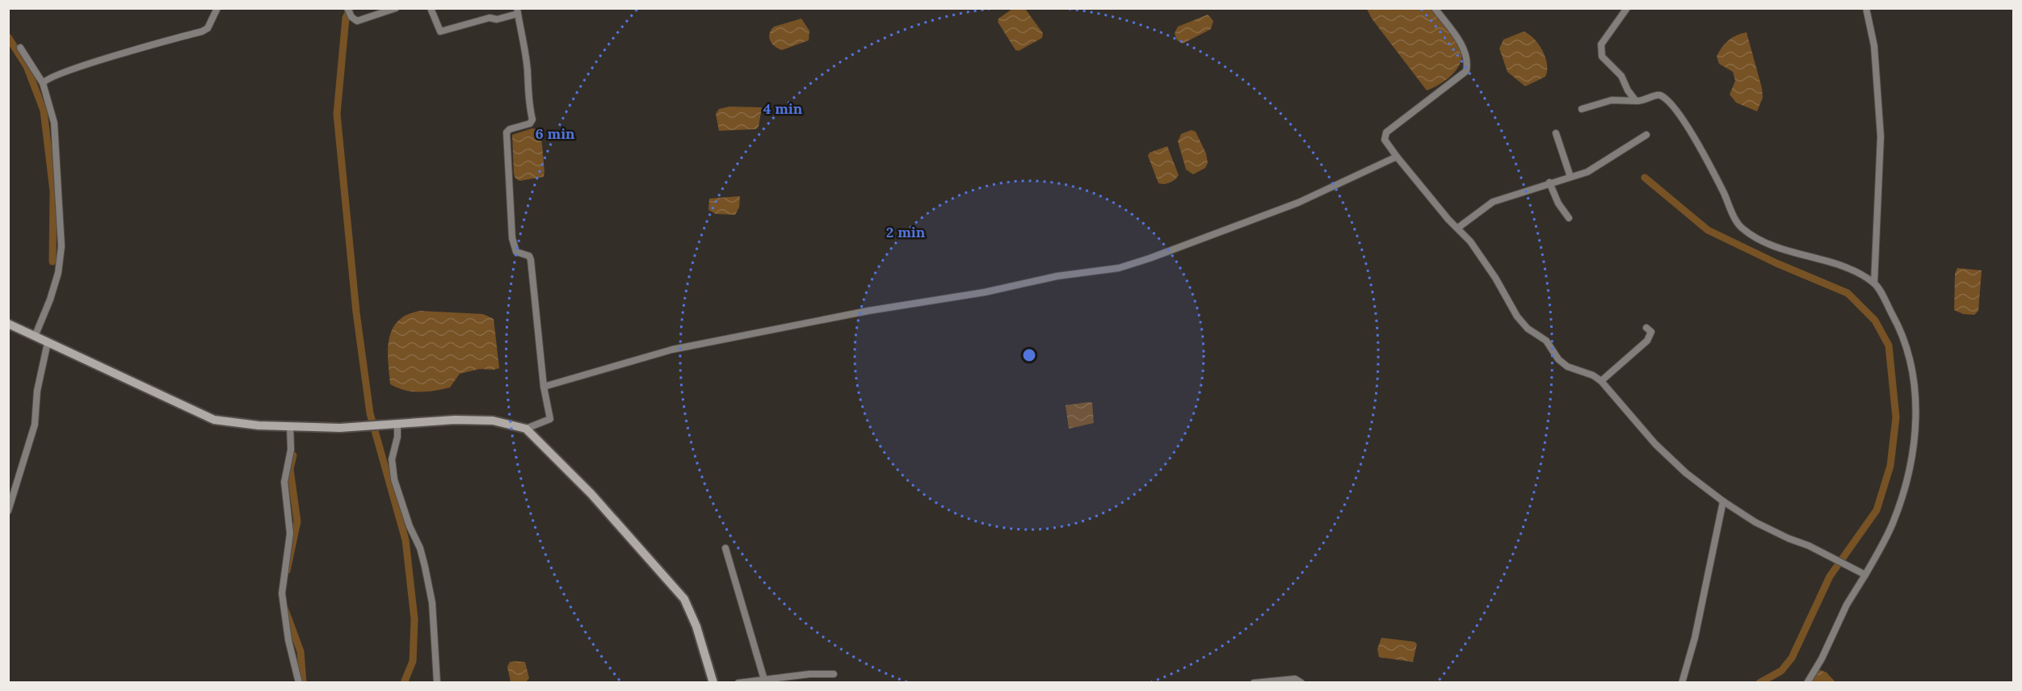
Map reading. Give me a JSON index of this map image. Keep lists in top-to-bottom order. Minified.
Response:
{"rings":["4 min","6 min","2 min"]}
